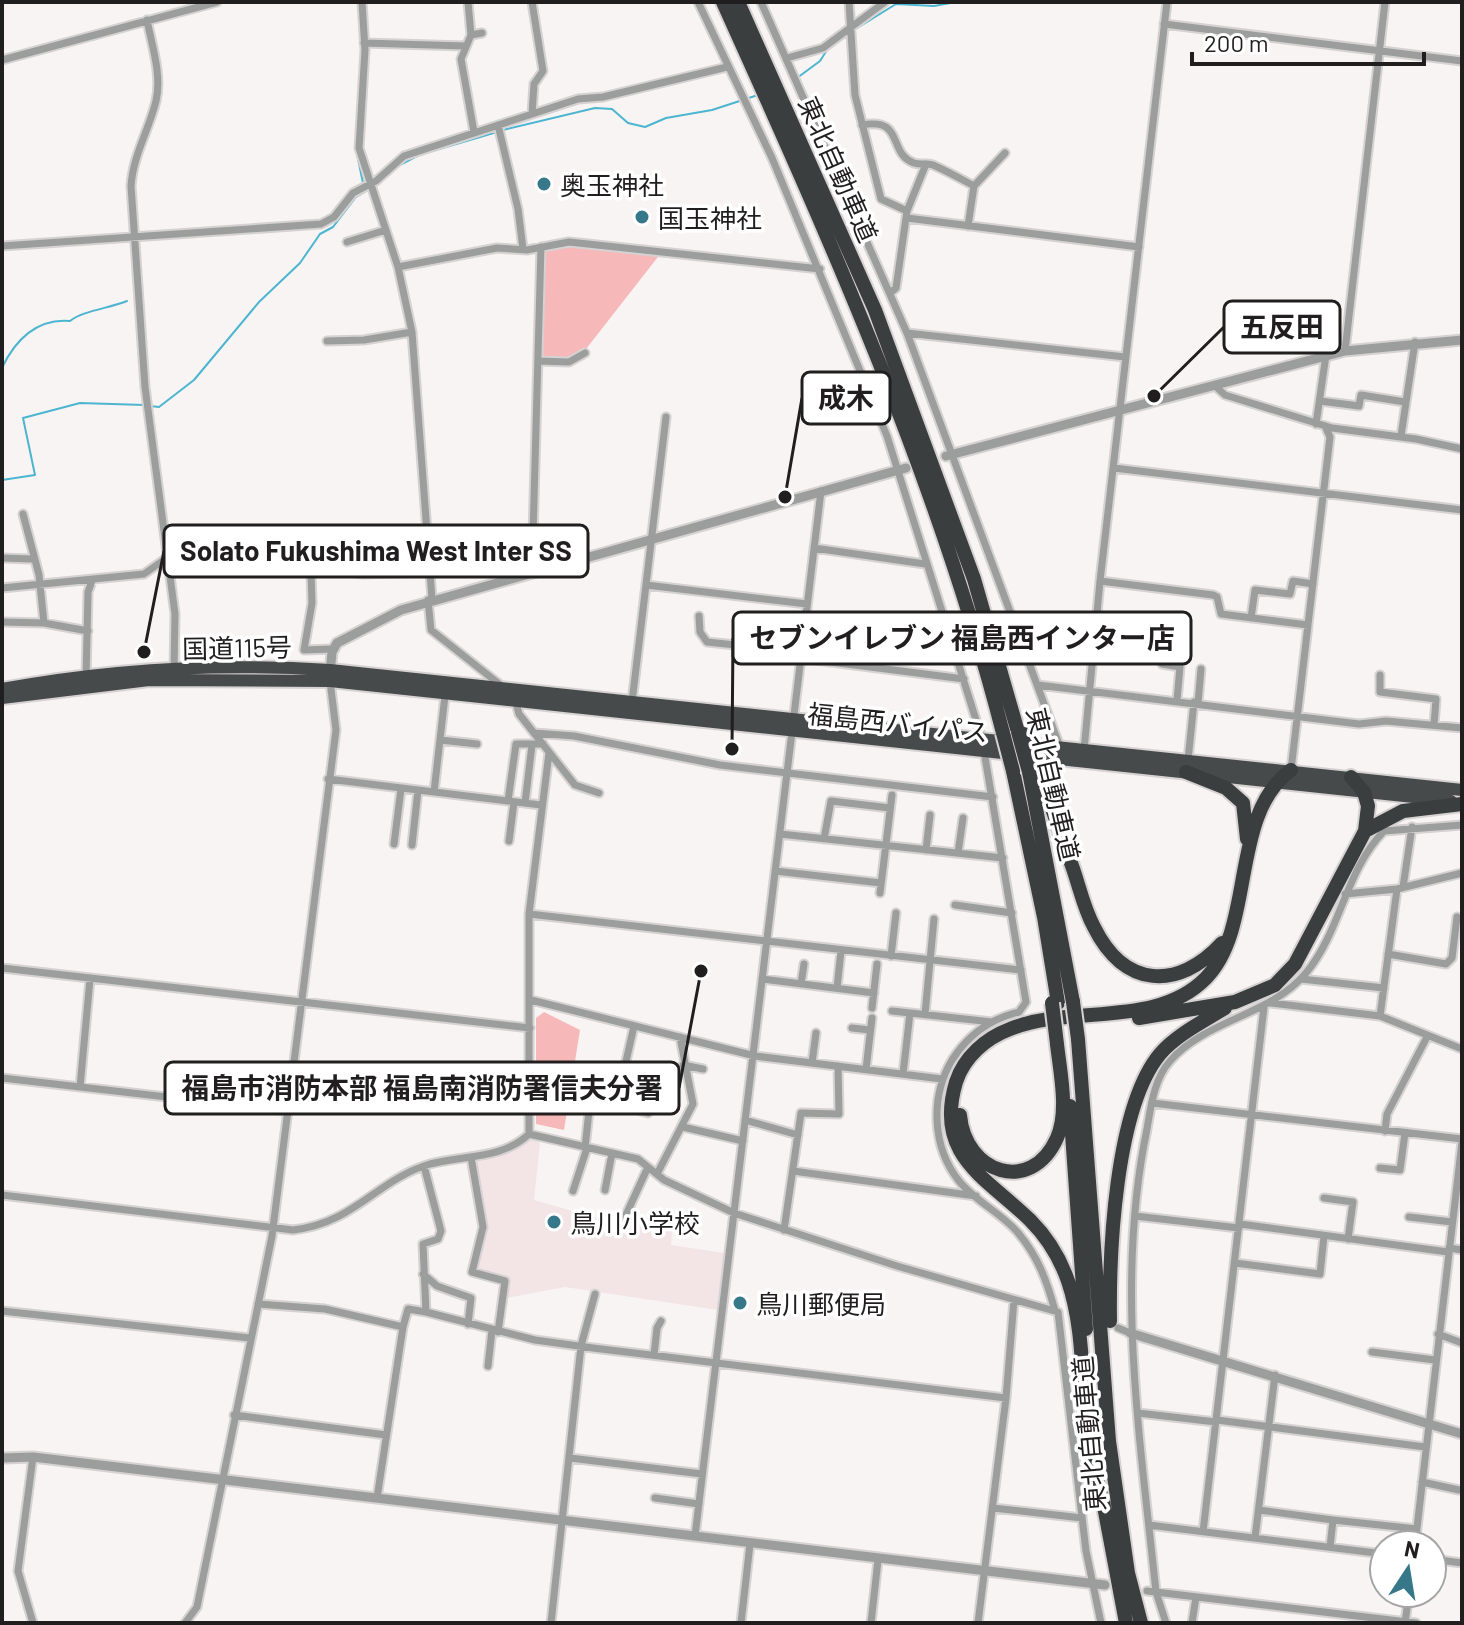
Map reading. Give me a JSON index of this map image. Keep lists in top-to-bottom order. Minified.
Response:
{"streets":{"highway":["東北自動車道","国道115号","福島西バイパス"]},"crossings":[["国道115号","福島西バイパス"]],"places":["奥玉神社","国玉神社","五反田","成木","Solato Fukushima West Inter SS","セブンイレブン 福島西インター店","福島市消防本部 福島南消防署信夫分署","鳥川小学校","鳥川郵便局"],"scale_bar":"200 m","north":"top"}
